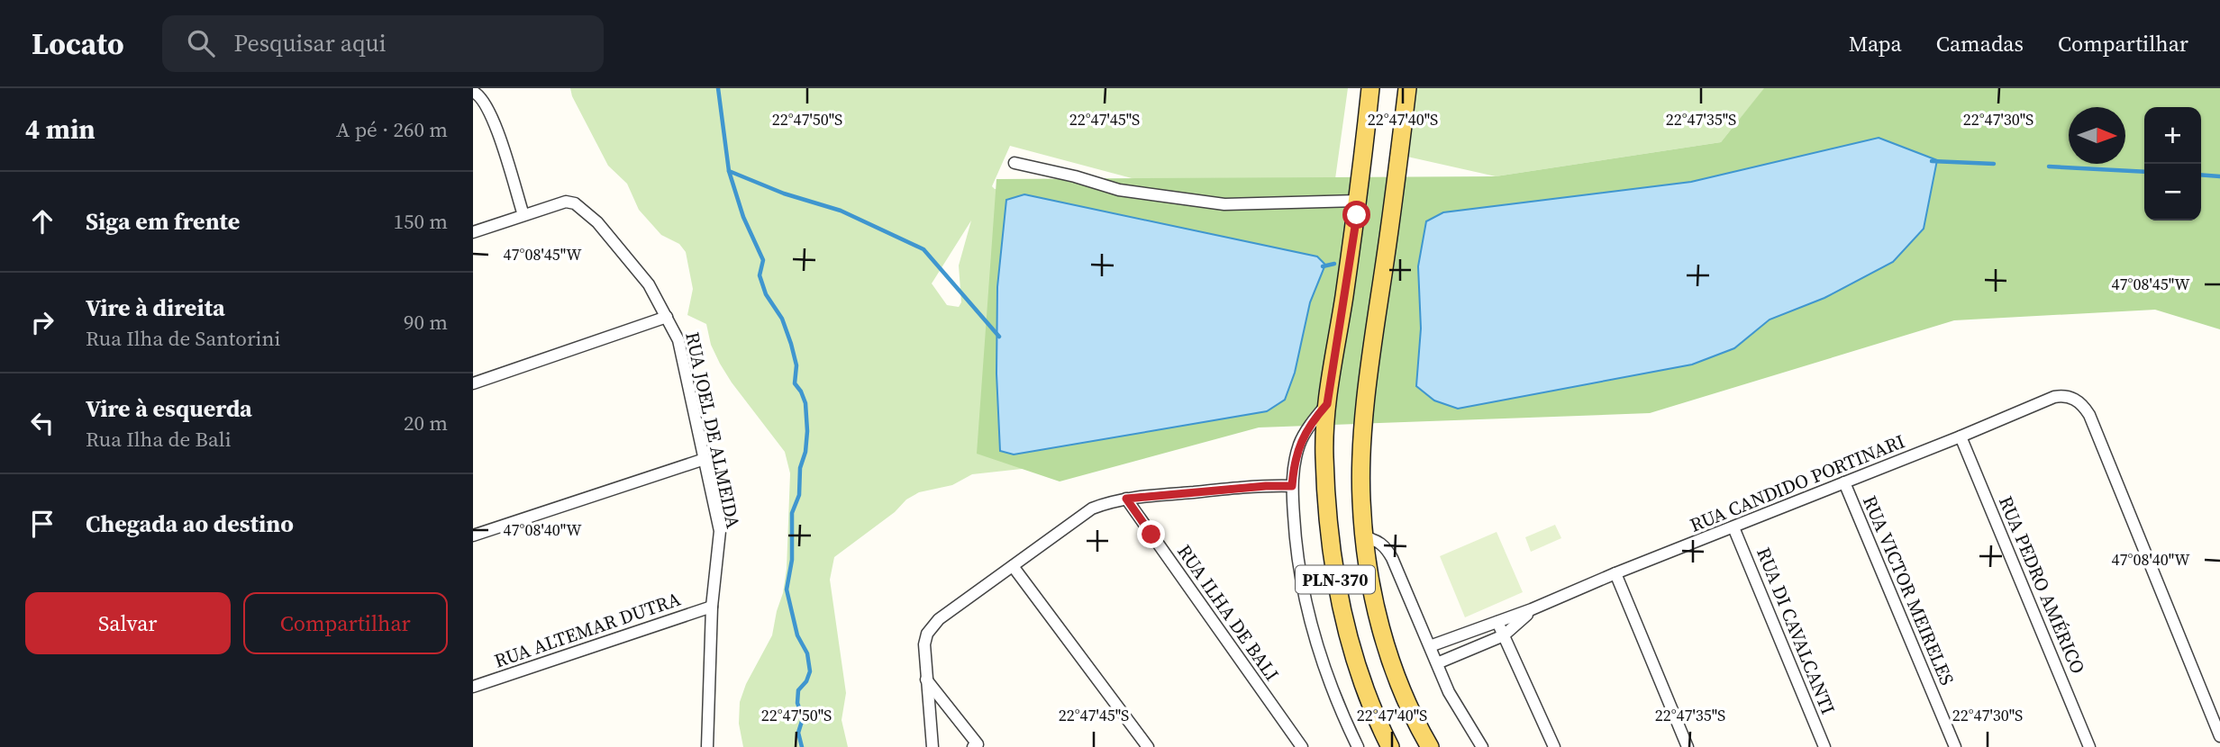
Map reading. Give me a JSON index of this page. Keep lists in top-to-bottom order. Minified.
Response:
{"streets":{"main road":["PLN-370"],"street":["RUA JOEL DE ALMEIDA","RUA CANDIDO PORTINARI","RUA PEDRO AMÉRICO","RUA VICTOR MEIRELES","RUA ILHA DE BALI","RUA ALTEMAR DUTRA","RUA DI CAVALCANTI"]},"crossings":[["RUA JOEL DE ALMEIDA","RUA ALTEMAR DUTRA"],["RUA CANDIDO PORTINARI","RUA PEDRO AMÉRICO"],["RUA CANDIDO PORTINARI","RUA VICTOR MEIRELES"],["RUA CANDIDO PORTINARI","RUA DI CAVALCANTI"]],"north":"right","page":{"header":"Locato","search":"Pesquisar aqui","nav":["Mapa","Camadas","Compartilhar"],"heading":["4 min","A pé · 260 m"],"map_buttons":["+","−"],"list":[["Siga em frente","150 m"],["Vire à direita","Rua Ilha de Santorini","90 m"],["Vire à esquerda","Rua Ilha de Bali","20 m"],"Chegada ao destino"],"buttons":["Salvar","Compartilhar"]},"coordinates":["22°47'50\"S","22°47'45\"S","22°47'40\"S","22°47'35\"S","22°47'30\"S","47°08'45\"W","47°08'40\"W"]}
